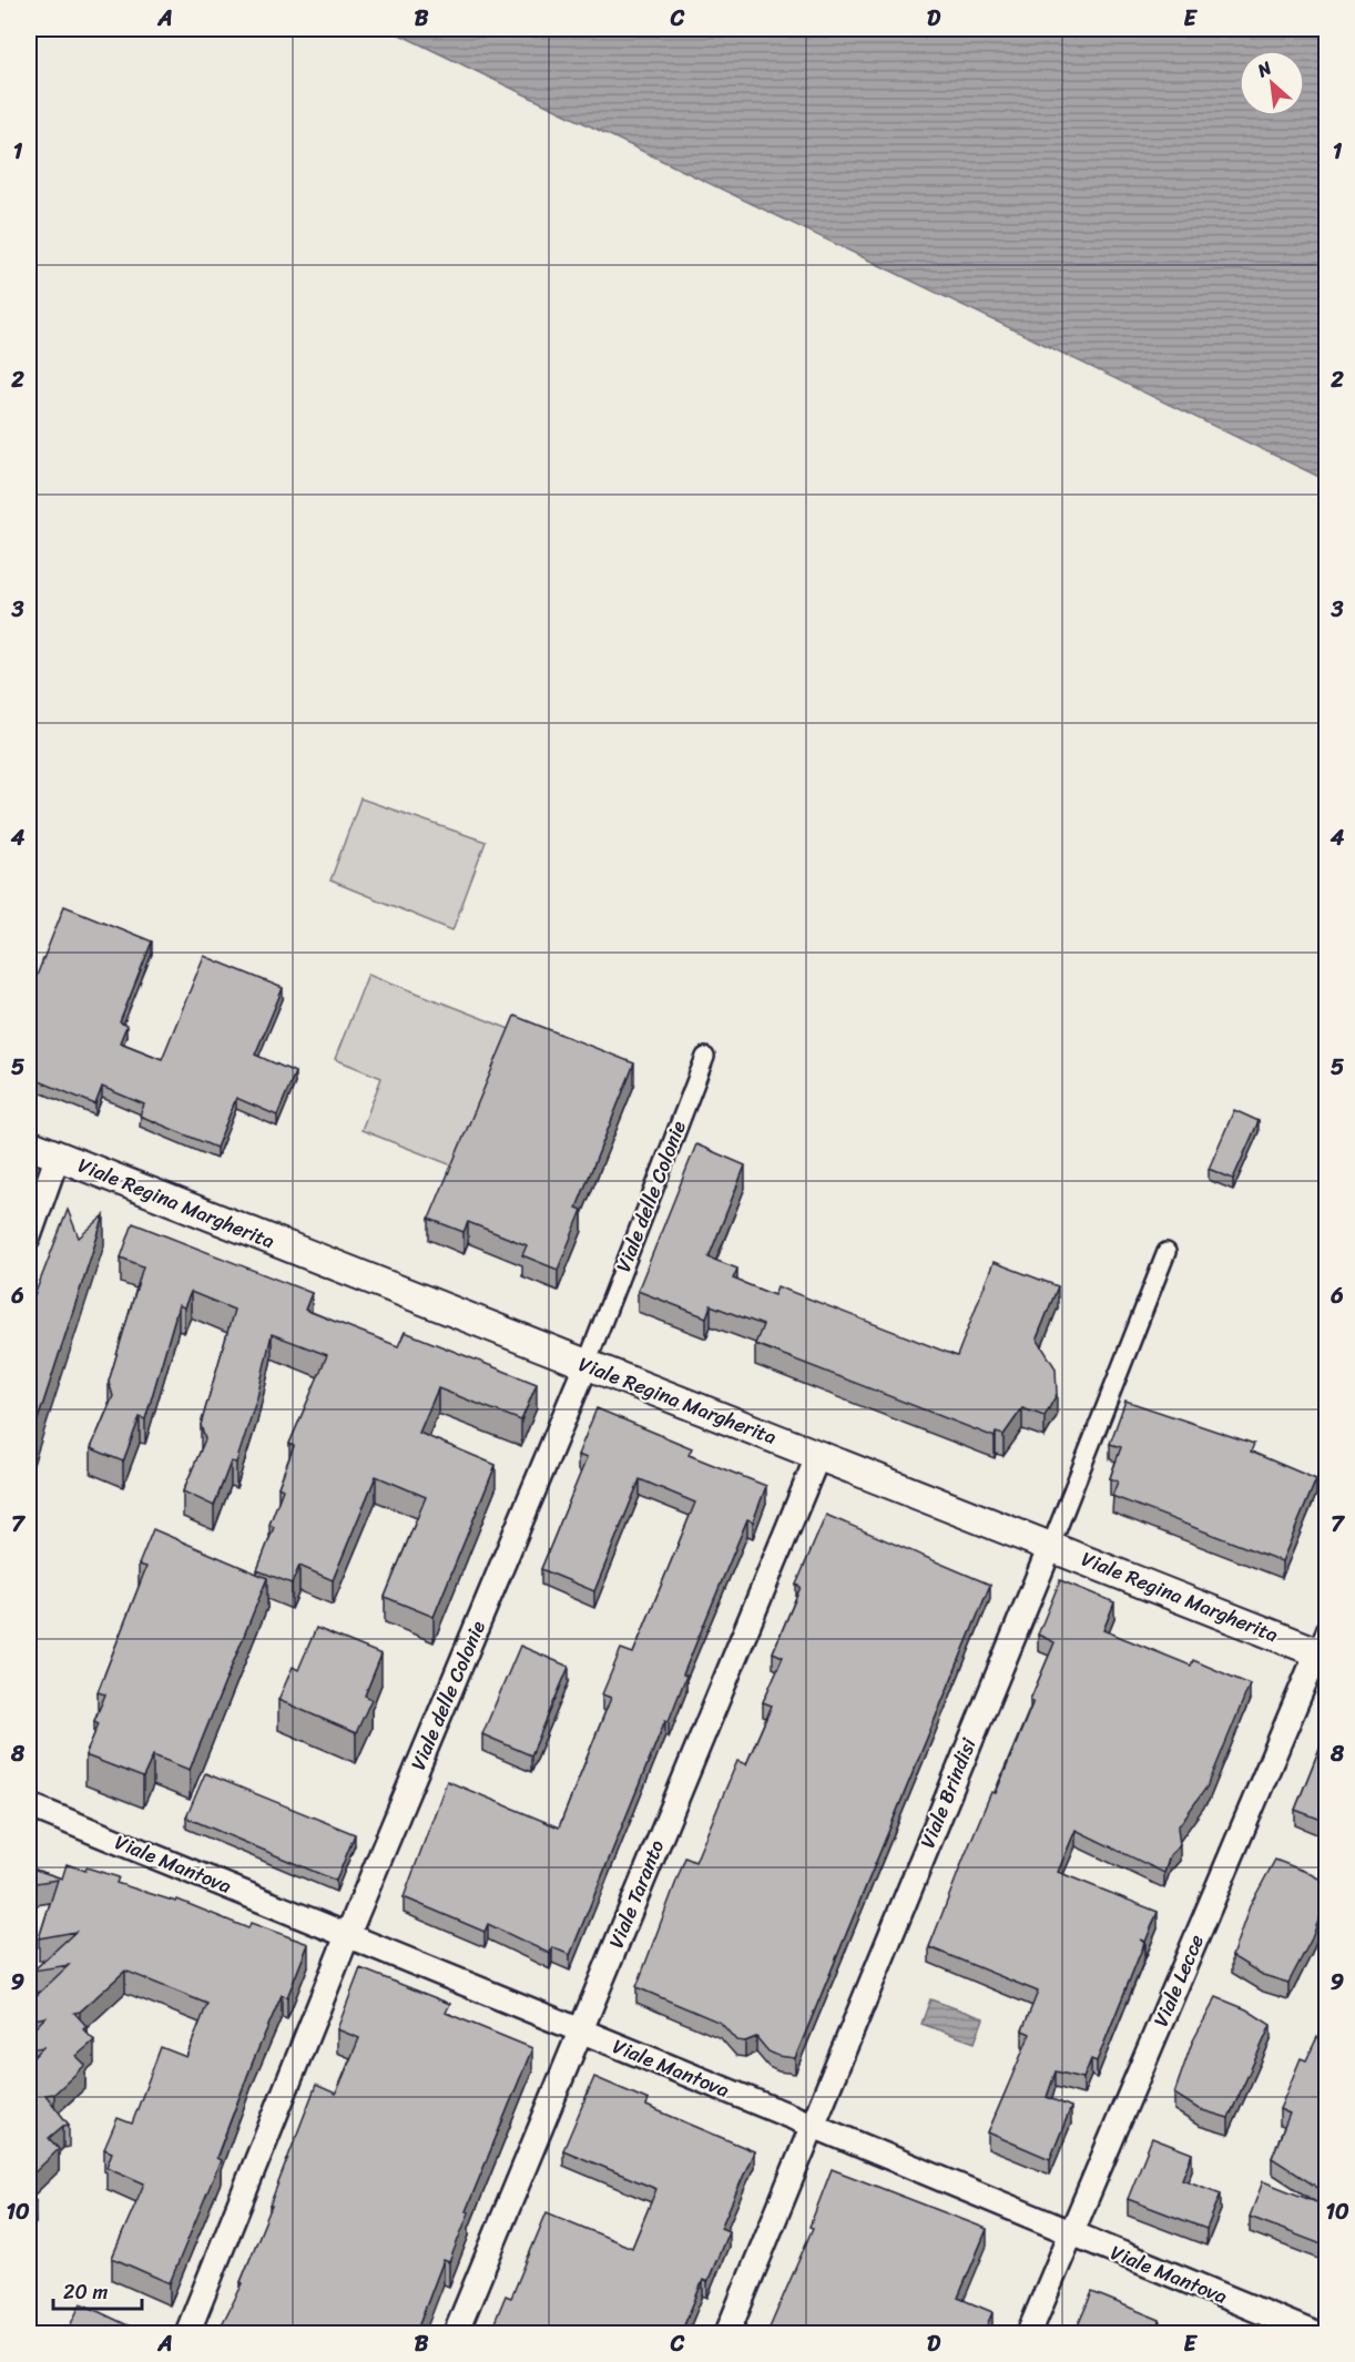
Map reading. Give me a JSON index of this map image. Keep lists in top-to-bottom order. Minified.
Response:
{"streets":{"street":["Viale delle Colonie","Viale Regina Margherita","Viale Brindisi","Viale Mantova","Viale Taranto","Viale Lecce"]},"crossings":[["Viale delle Colonie","Viale Regina Margherita"],["Viale delle Colonie","Viale Mantova"],["Viale Regina Margherita","Viale Brindisi"],["Viale Regina Margherita","Viale Taranto"],["Viale Regina Margherita","Viale Lecce"],["Viale Brindisi","Viale Mantova"],["Viale Mantova","Viale Taranto"],["Viale Mantova","Viale Lecce"]],"scale_bar":"20 m","north":"top left","grid":{"columns":["A","B","C","D","E"],"rows":["1","2","3","4","5","6","7","8","9","10"]}}
